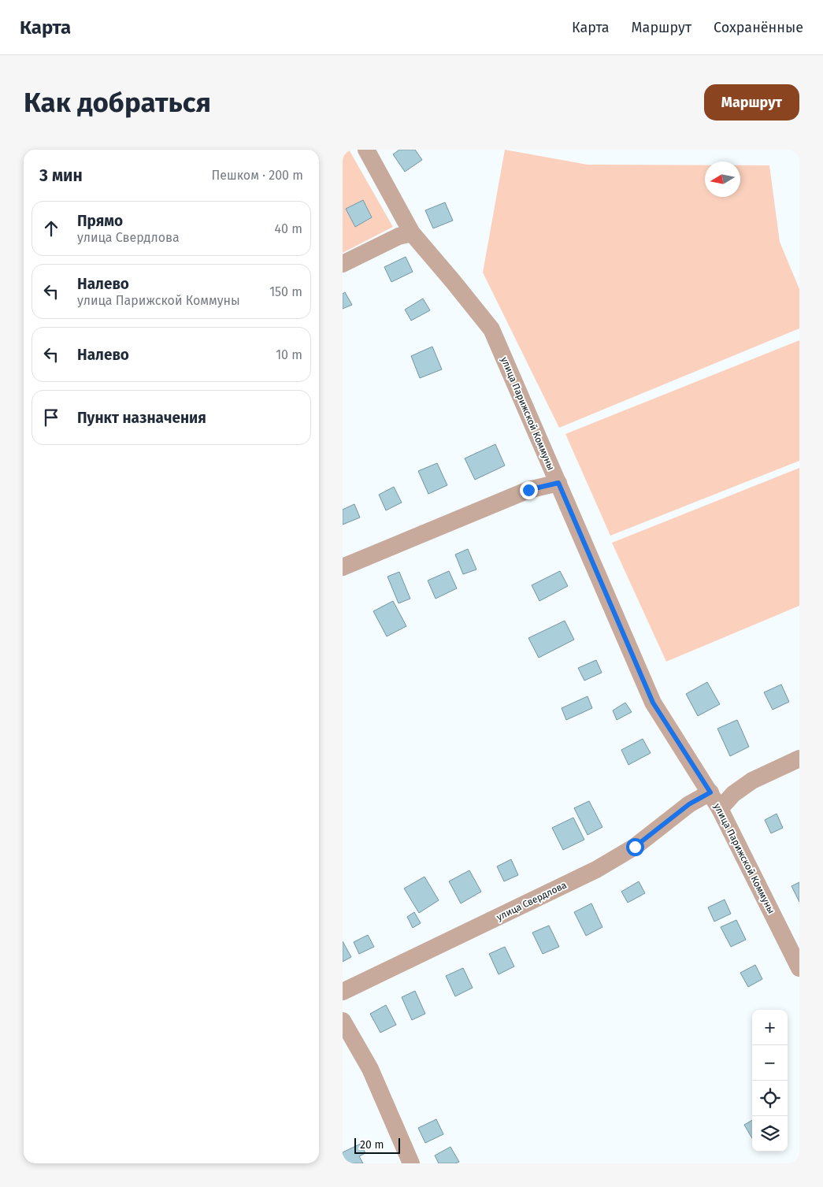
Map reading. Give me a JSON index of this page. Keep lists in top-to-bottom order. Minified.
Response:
{"streets":{"street":["улица Парижской Коммуны","улица Свердлова"]},"crossings":[["улица Парижской Коммуны","улица Свердлова"]],"scale_bar":"20 m","north":"left","page":{"header":"Карта","nav":["Карта","Маршрут","Сохранённые"],"buttons":"Маршрут","title":"Как добраться","heading":["3 мин","Пешком · 200 m"],"list":[["Прямо","улица Свердлова","40 m"],["Налево","улица Парижской Коммуны","150 m"],["Налево","10 m"],"Пункт назначения"],"map_buttons":["+","−"],"scale":"20 m"}}
